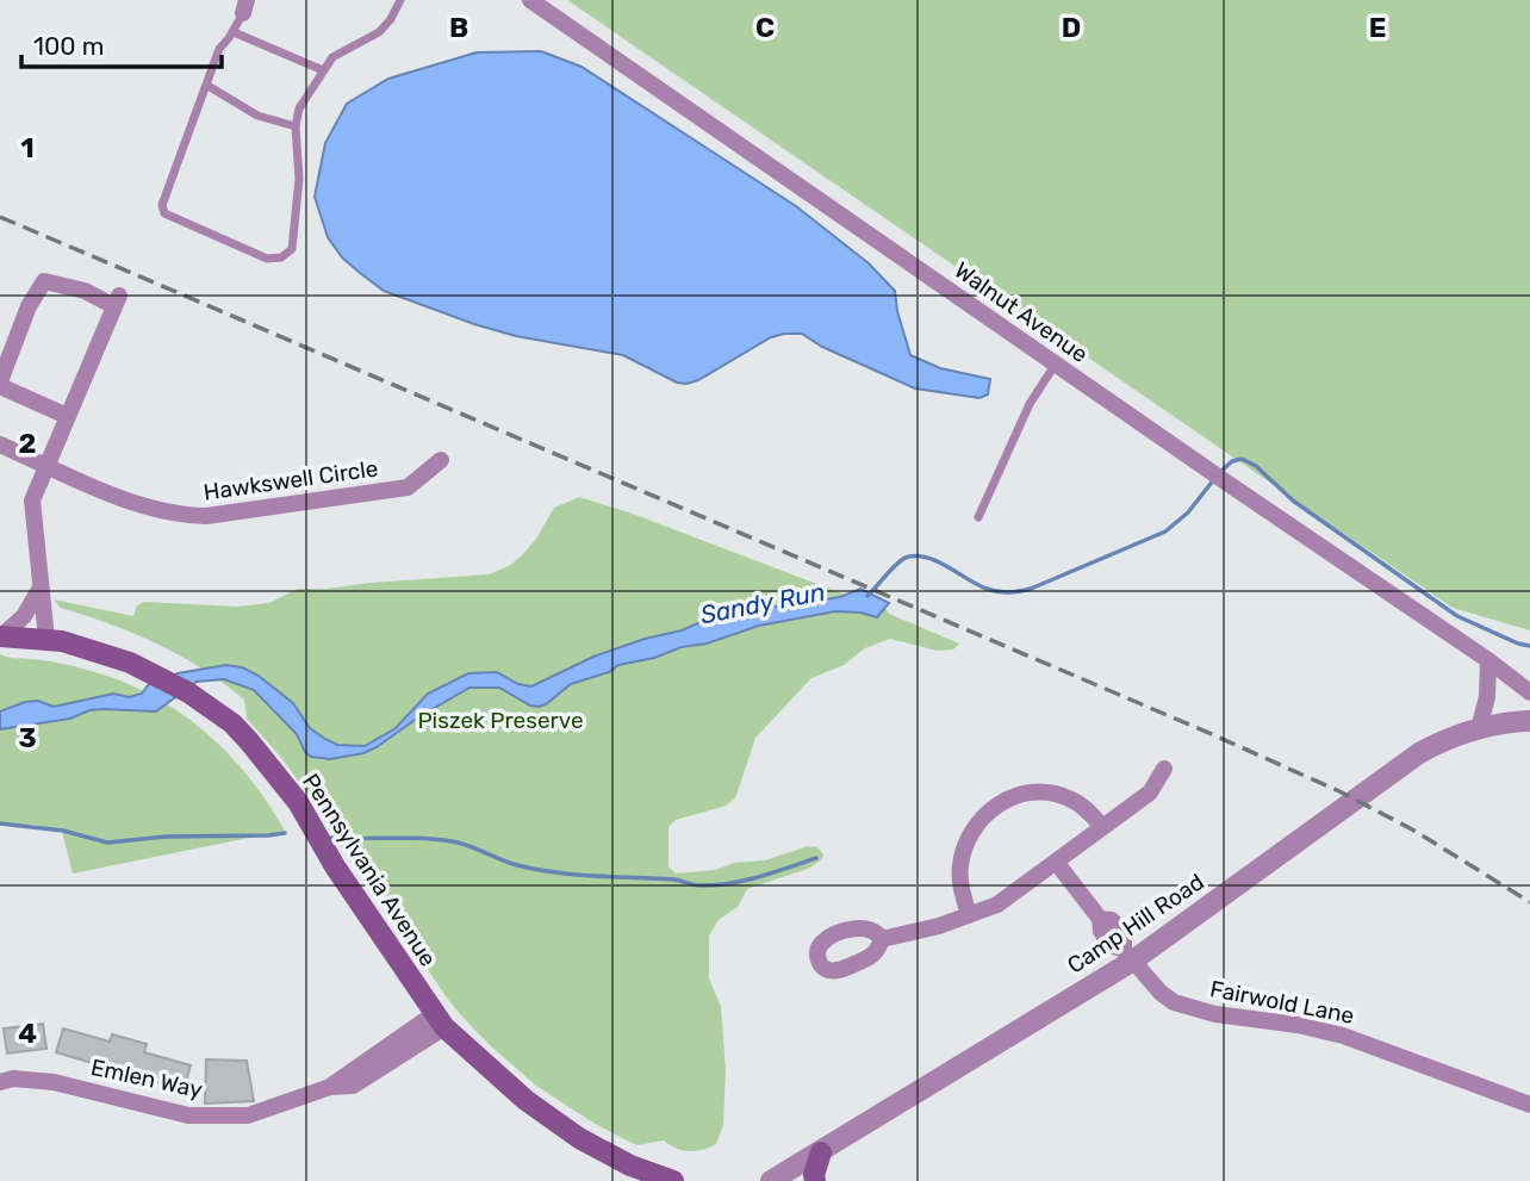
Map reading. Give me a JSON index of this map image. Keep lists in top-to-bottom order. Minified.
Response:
{"streets":{"main road":["Pennsylvania Avenue"],"street":["Walnut Avenue","Hawkswell Circle","Camp Hill Road","Fairwold Lane","Emlen Way"]},"crossings":[["Pennsylvania Avenue","Emlen Way"],["Camp Hill Road","Fairwold Lane"]],"water":["Sandy Run"],"parks":["Piszek Preserve"],"scale_bar":"100 m","grid":{"columns":["B","C","D","E"],"rows":["1","2","3","4"]}}
